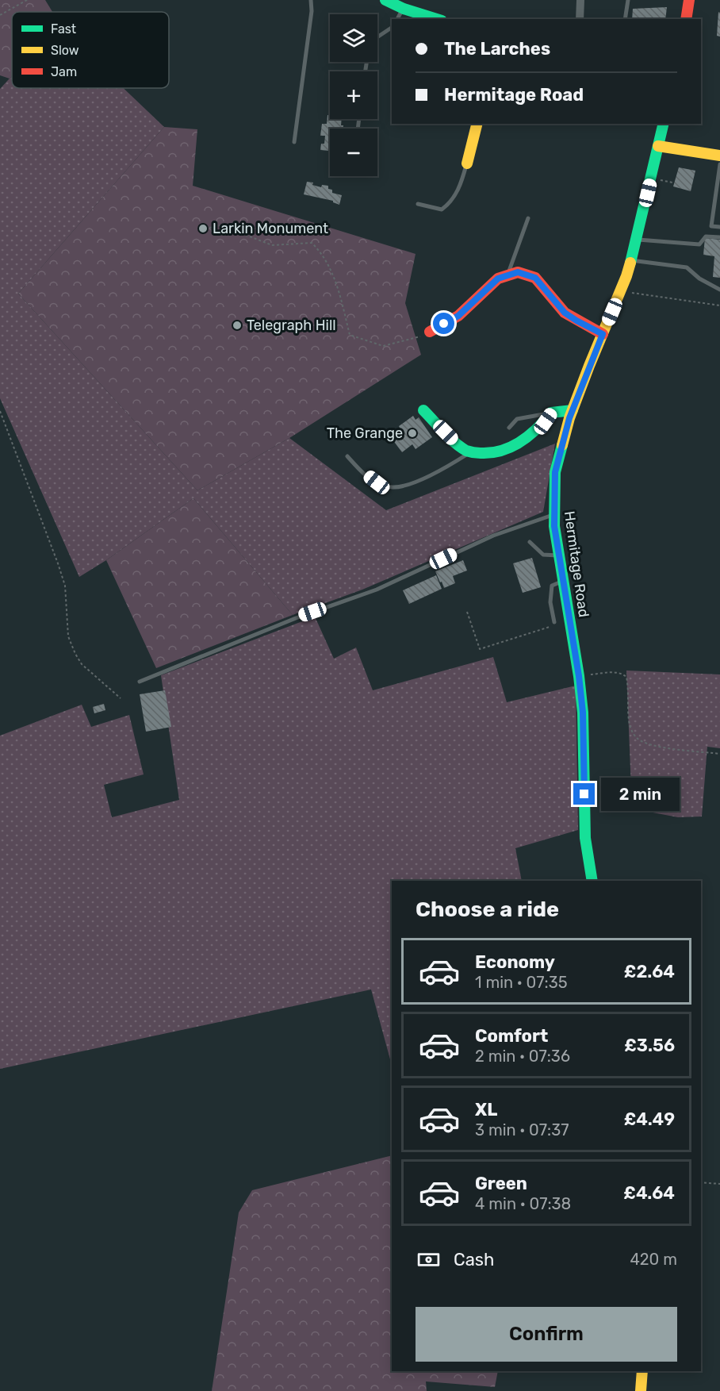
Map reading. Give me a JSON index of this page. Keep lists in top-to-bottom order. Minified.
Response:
{"streets":{"street":["Hermitage Road"]},"places":["Larkin Monument","Telegraph Hill","The Grange"],"legend":["Fast","Slow","Jam"],"page":{"map_buttons":["+","−"],"banner":["The Larches","Hermitage Road"],"bubble":"2 min","heading":"Choose a ride","list":[{"name":"Economy","note":"1 min · 07:35","value":"£2.64"},{"name":"Comfort","note":"2 min · 07:36","value":"£3.56"},{"name":"XL","note":"3 min · 07:37","value":"£4.49"},{"name":"Green","note":"4 min · 07:38","value":"£4.64"}],"pay":["Cash","420 m"],"buttons":"Confirm"}}
